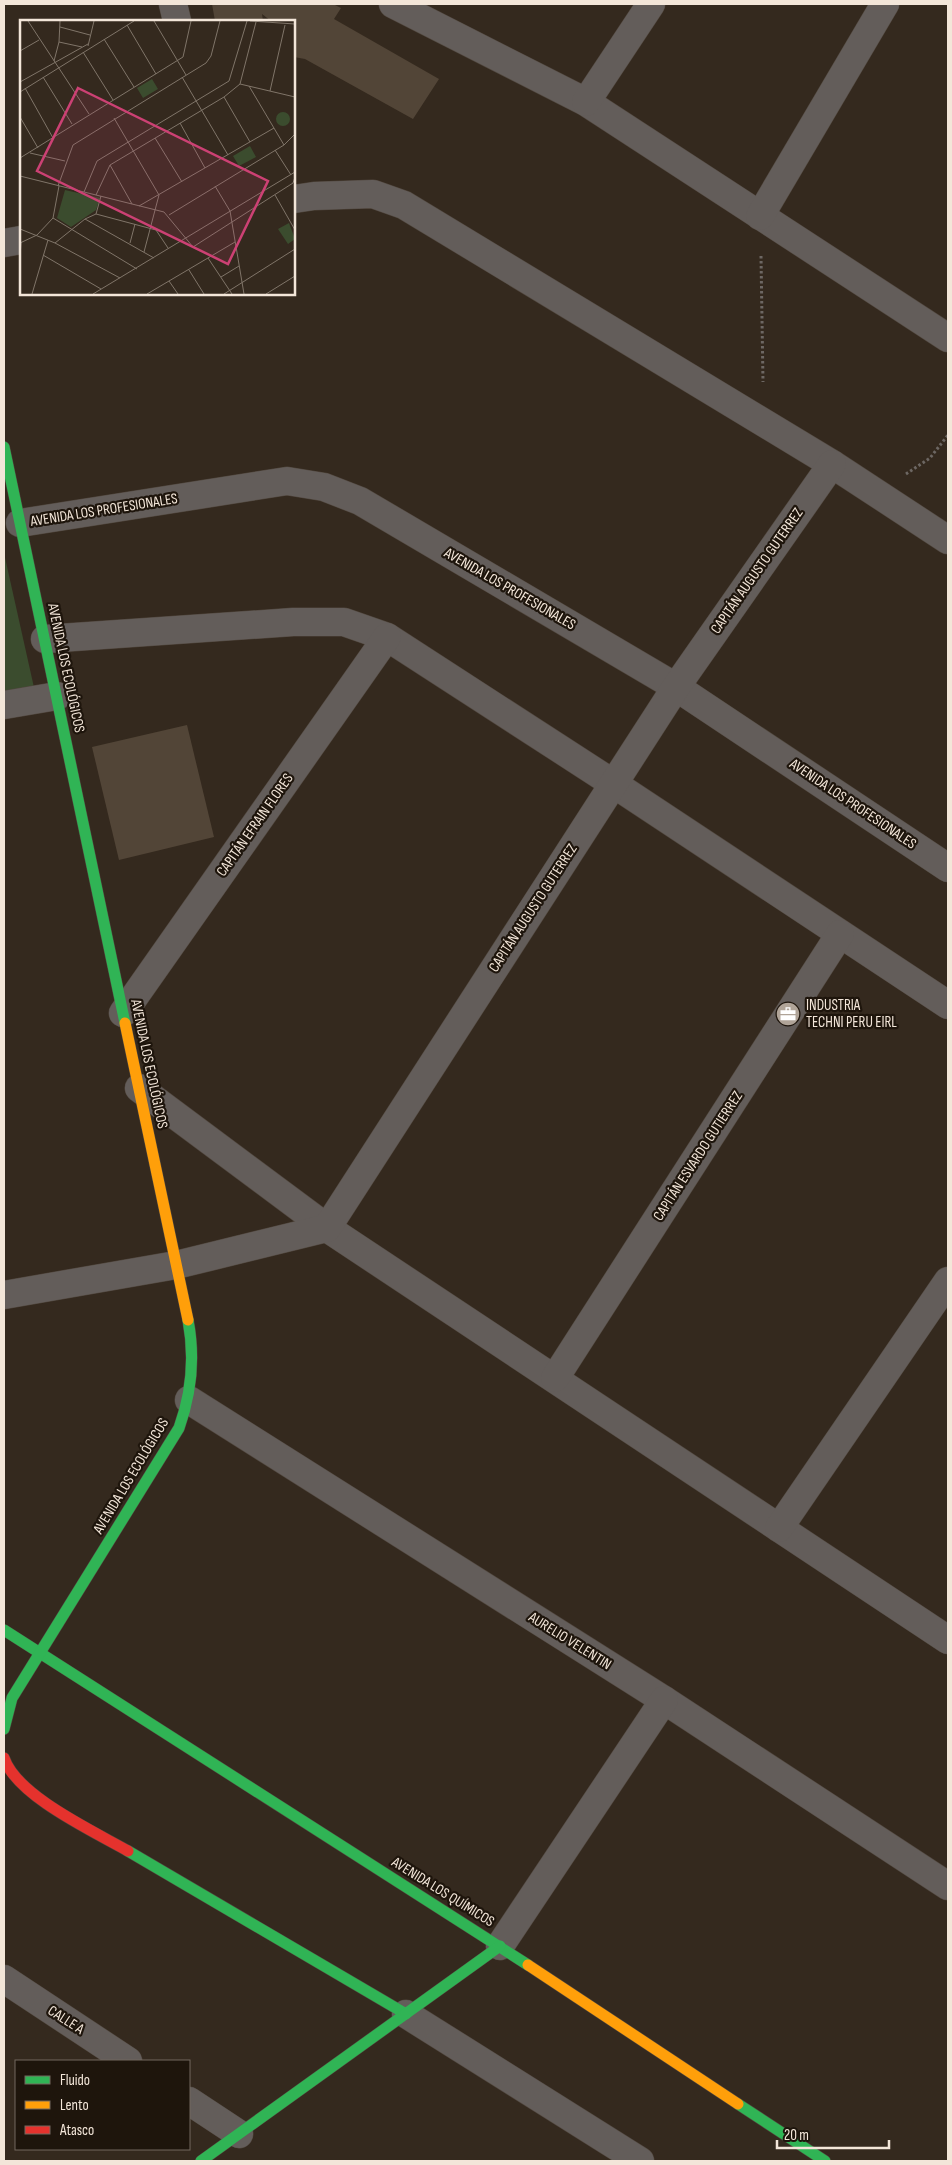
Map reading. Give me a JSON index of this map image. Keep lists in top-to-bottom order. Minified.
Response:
{"streets":{"main road":["AVENIDA LOS ECOLÓGICOS","AVENIDA LOS QUÍMICOS"],"street":["AVENIDA LOS PROFESIONALES","CAPITÁN AUGUSTO GUTERREZ","CAPITÁN EFRAIN FLORES","CAPITÁN ESVARDO GUTIERREZ","AURELIO VELENTIN","CALLE A"]},"crossings":[["AVENIDA LOS PROFESIONALES","CAPITÁN AUGUSTO GUTERREZ"],["AVENIDA LOS PROFESIONALES","AVENIDA LOS ECOLÓGICOS"],["AVENIDA LOS ECOLÓGICOS","CAPITÁN EFRAIN FLORES"],["AVENIDA LOS ECOLÓGICOS","AURELIO VELENTIN"],["AVENIDA LOS ECOLÓGICOS","AVENIDA LOS QUÍMICOS"]],"places":{"office":["INDUSTRIA TECHNI PERU EIRL"]},"legend":["Fluido","Lento","Atasco"],"scale_bar":"20 m"}
